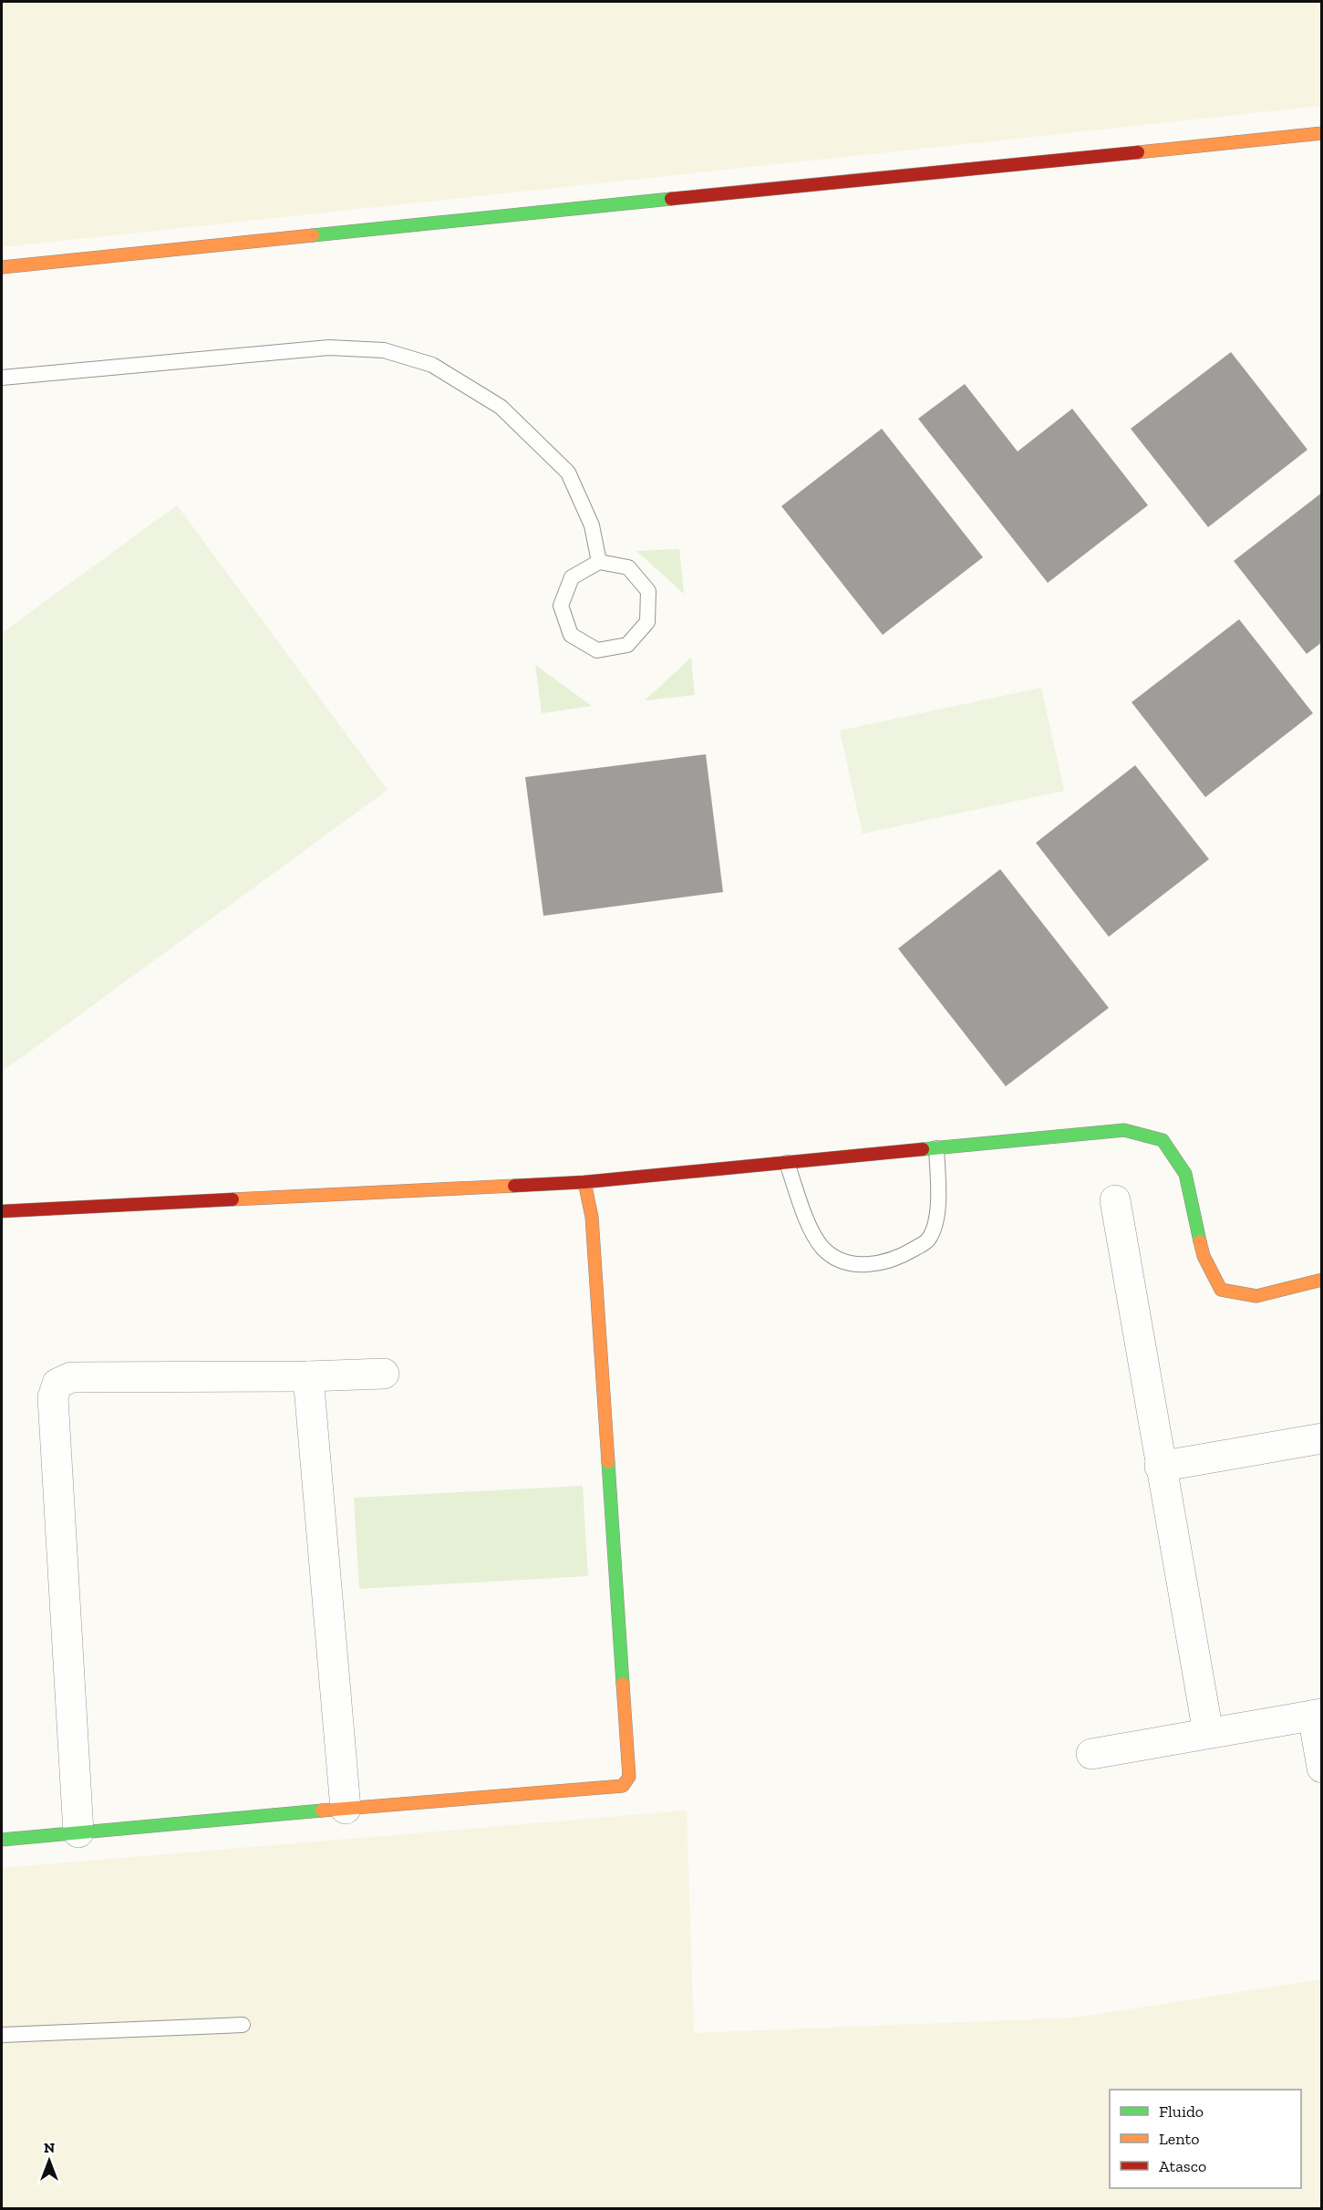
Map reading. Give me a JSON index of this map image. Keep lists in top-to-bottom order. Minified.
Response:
{"legend":["Fluido","Lento","Atasco"],"north":"top"}
